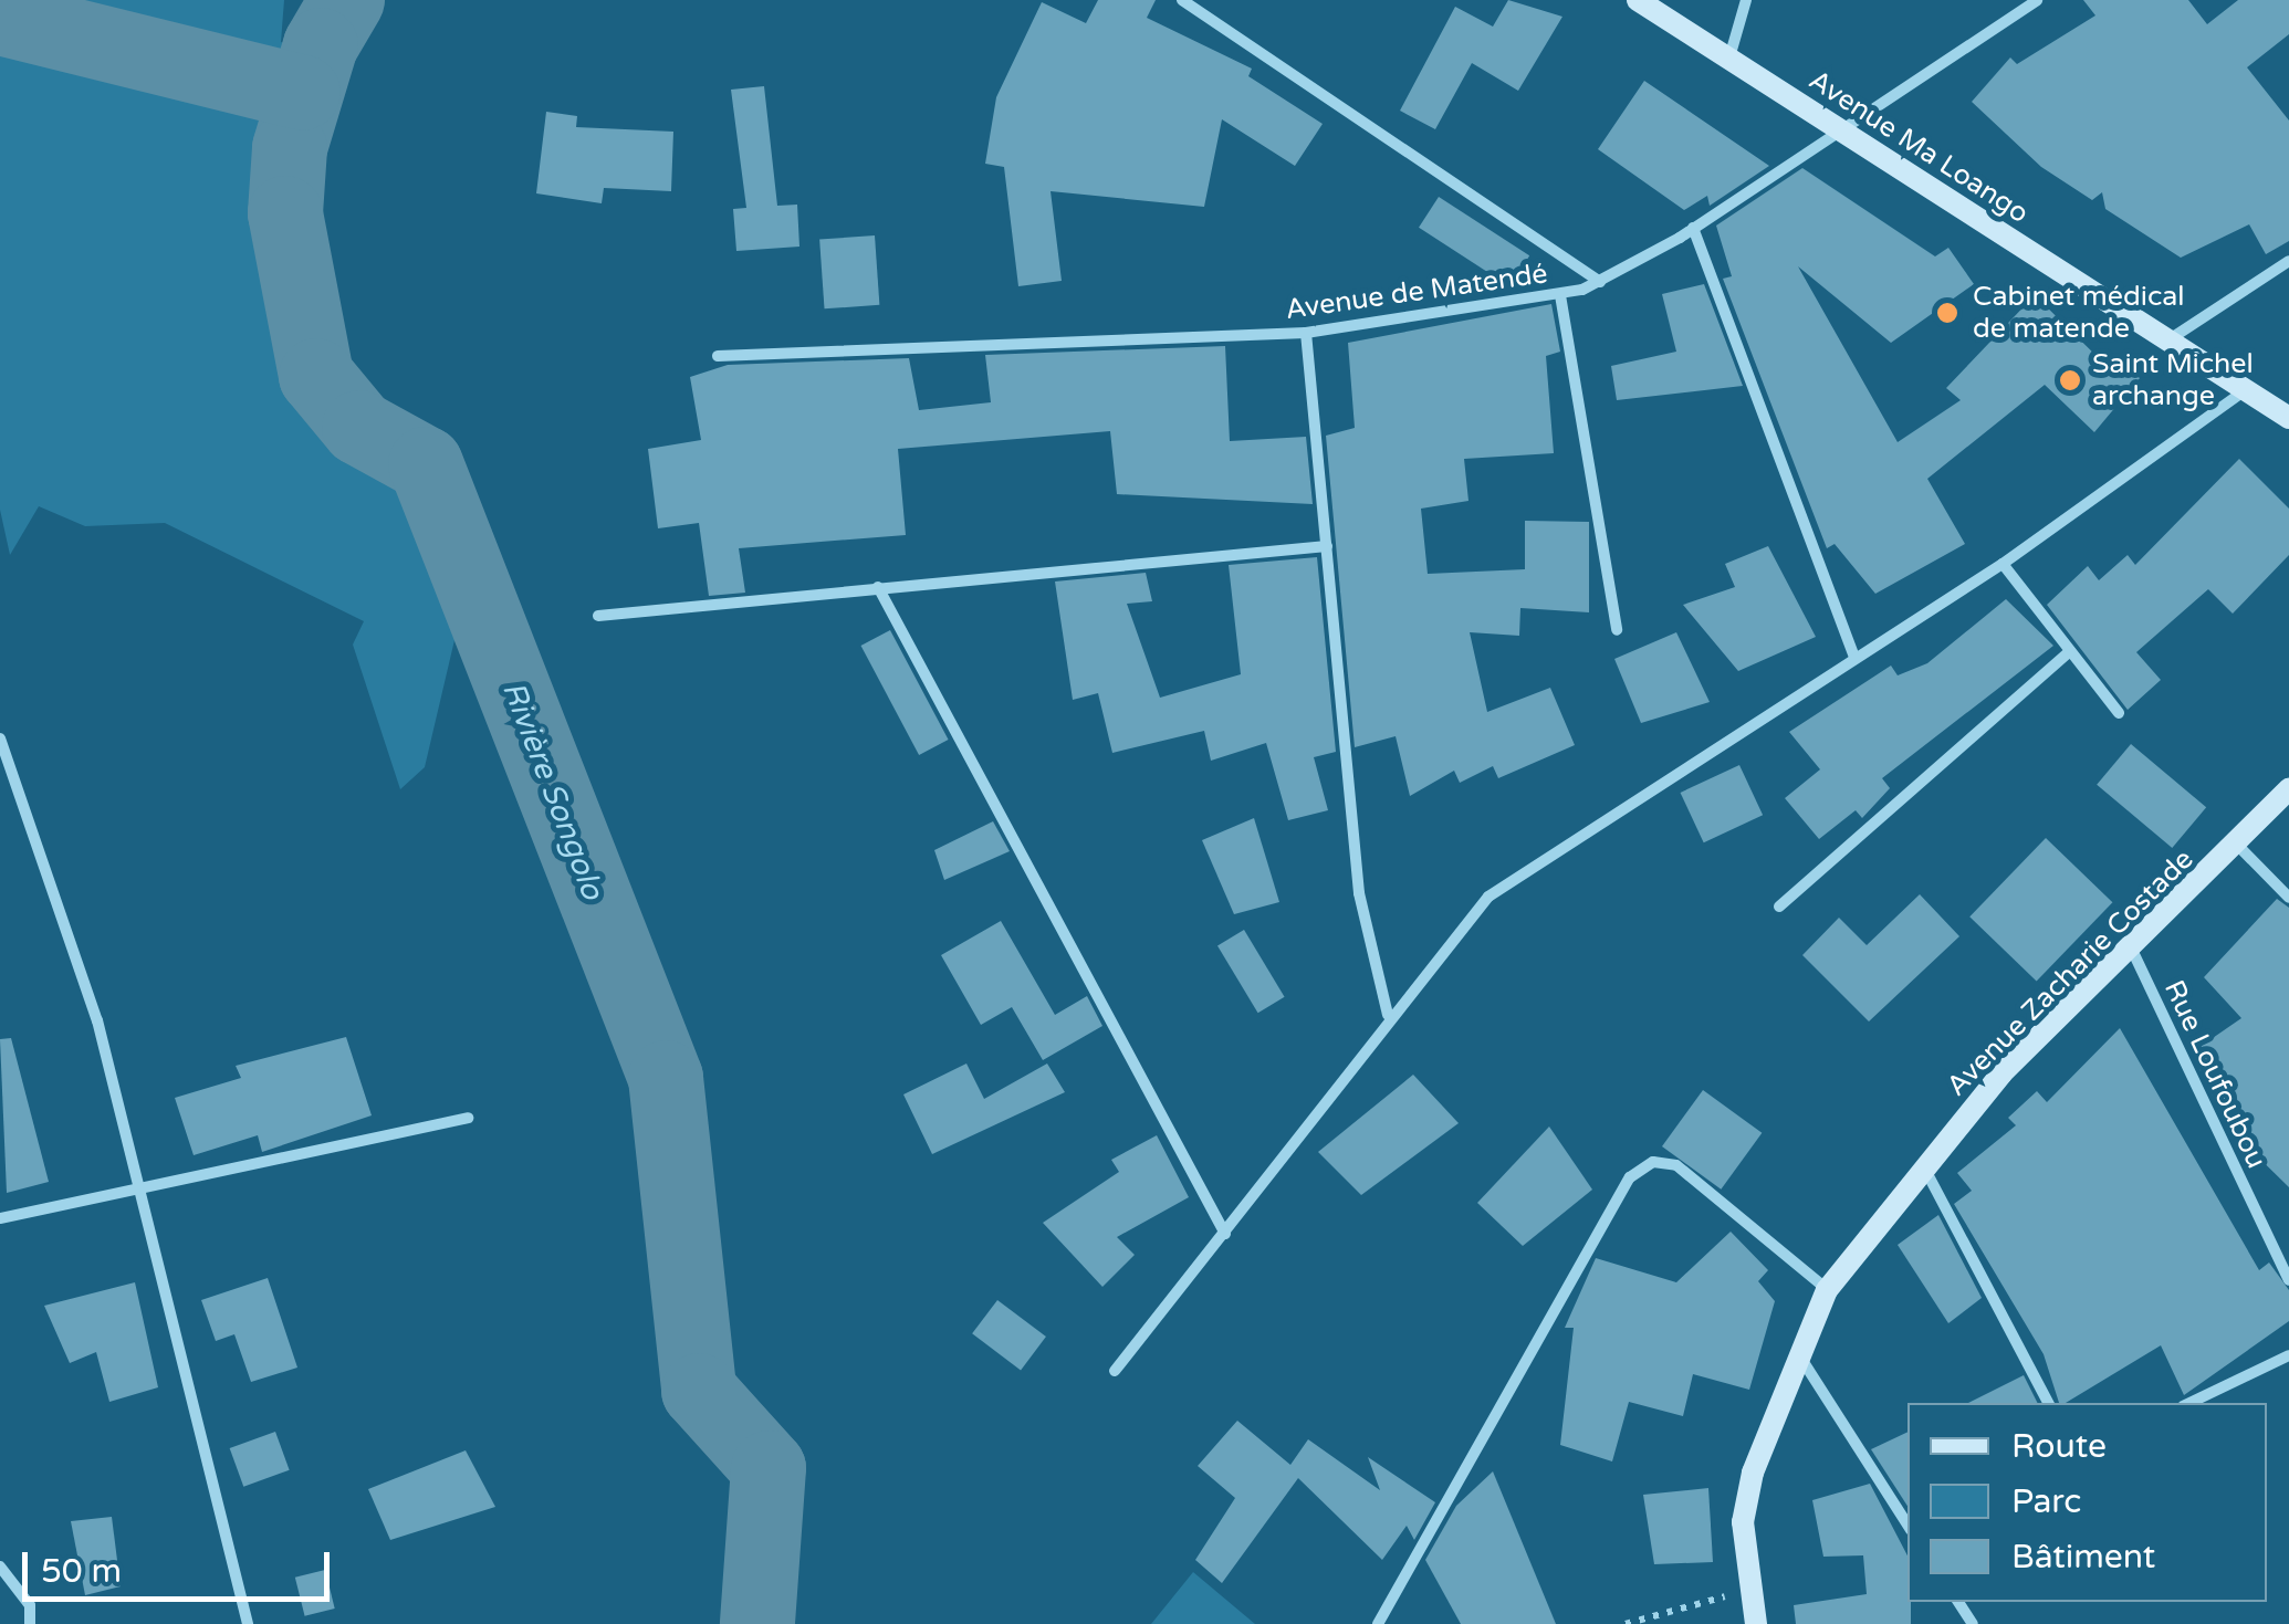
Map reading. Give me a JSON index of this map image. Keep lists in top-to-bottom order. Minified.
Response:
{"streets":{"street":["Avenue Ma Loango","Avenue de Matendé","Avenue Zacharie Costade","Rue Loufoubou"]},"crossings":[["Avenue Ma Loango","Avenue de Matendé"],["Avenue Zacharie Costade","Rue Loufoubou"]],"water":["Rivière Songolo"],"places":["Cabinet médical de matende","Saint Michel archange"],"legend":["Route","Parc","Bâtiment"],"scale_bar":"50 m"}
